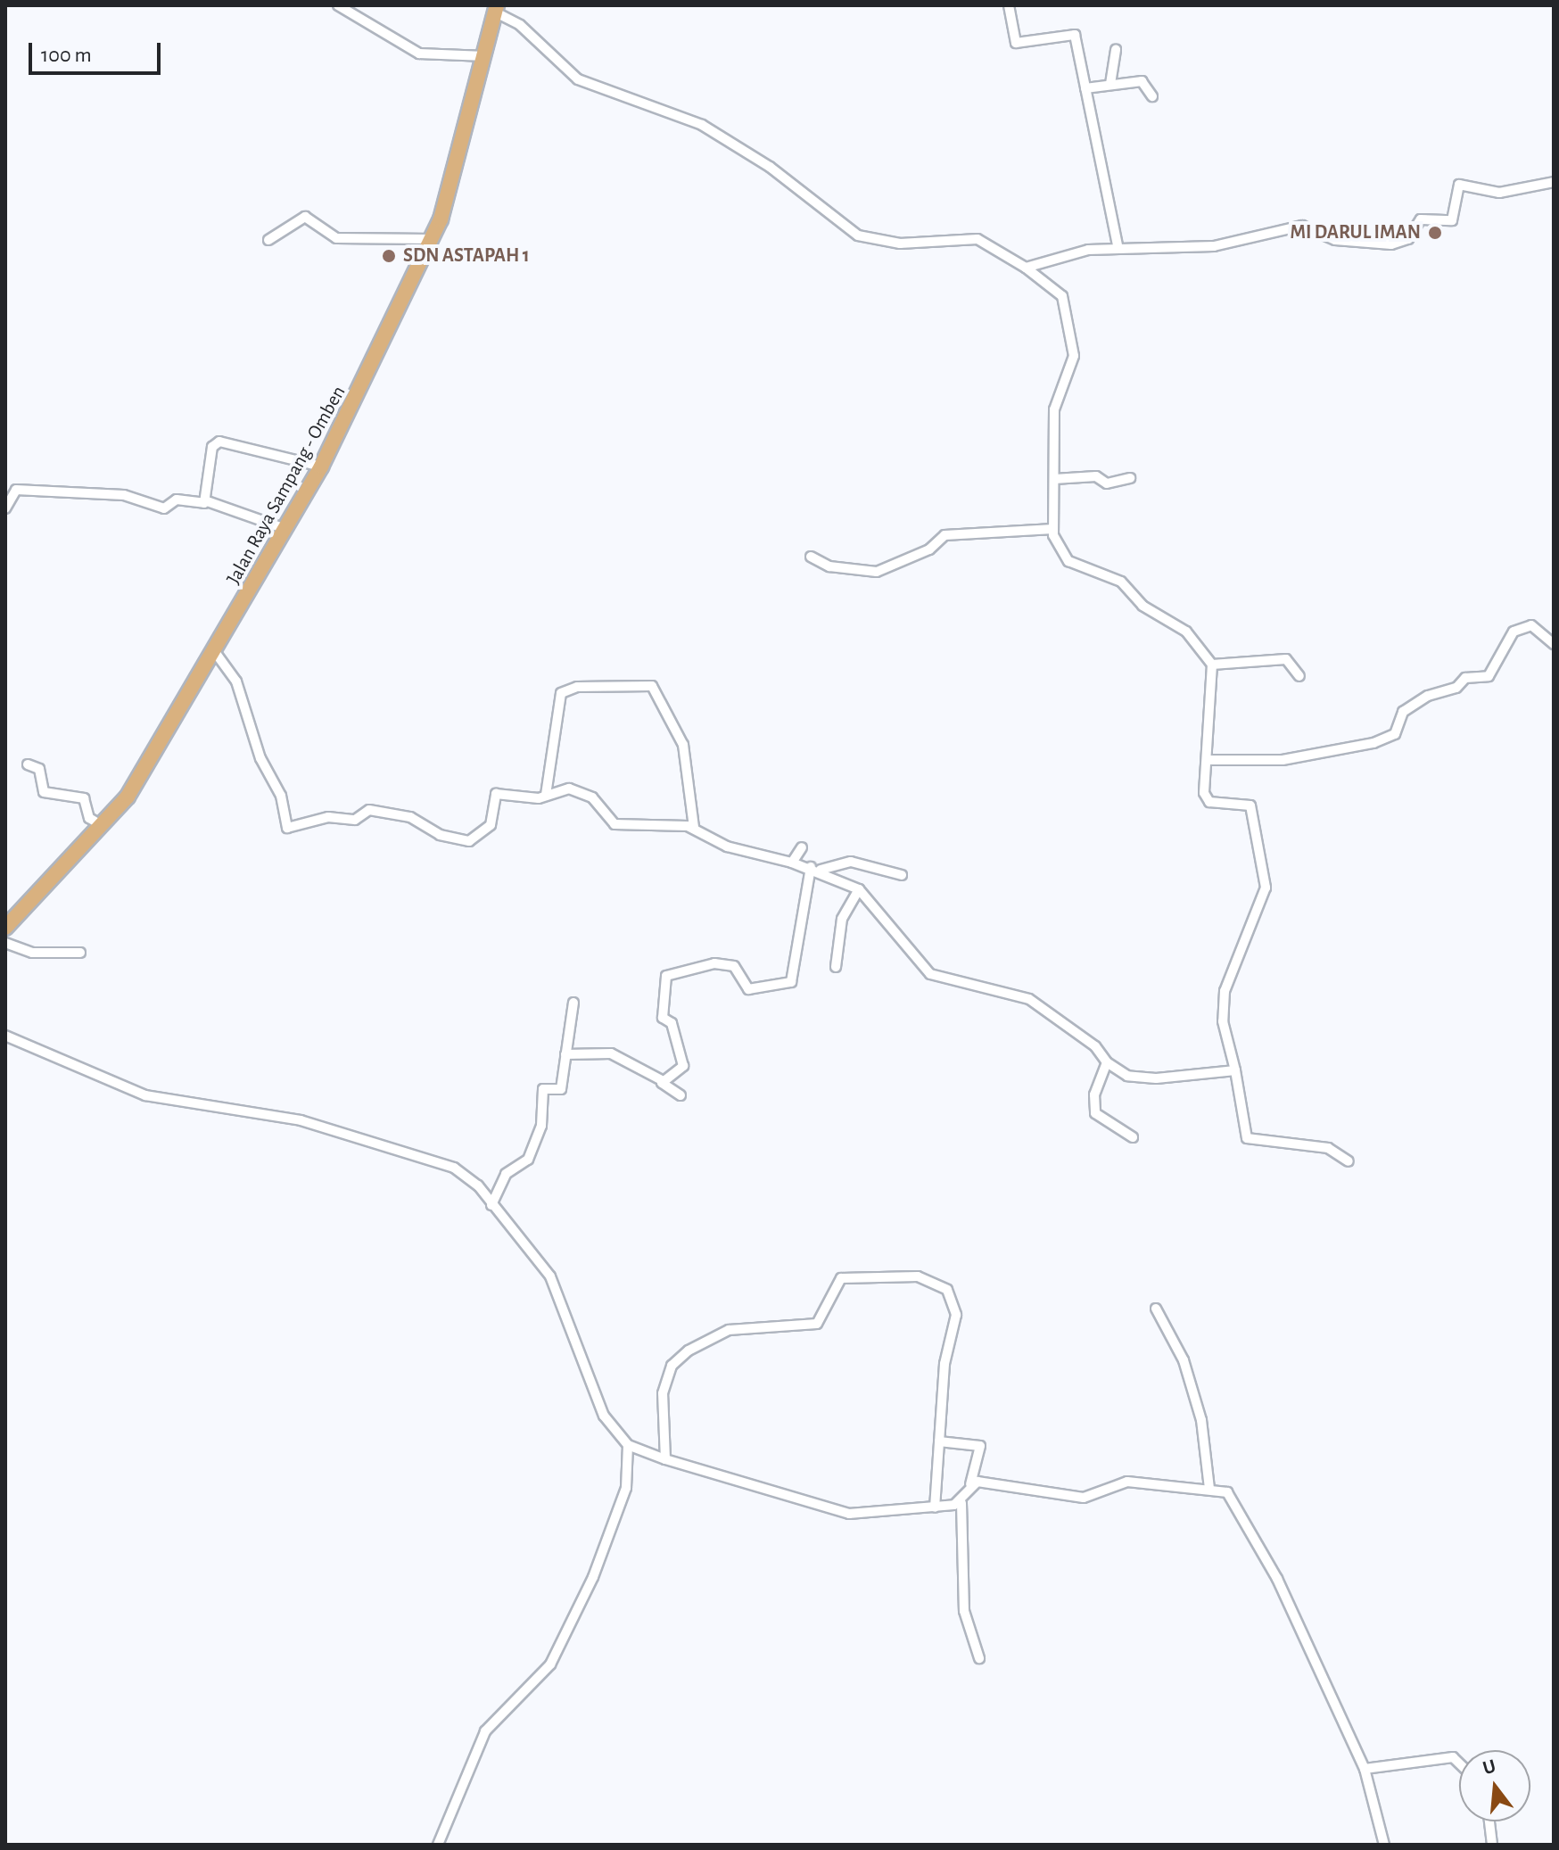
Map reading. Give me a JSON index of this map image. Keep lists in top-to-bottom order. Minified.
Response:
{"streets":{"main road":["Jalan Raya Sampang - Omben"]},"places":["MI DARUL IMAN","SDN ASTAPAH 1"],"scale_bar":"100 m","north":"top"}
